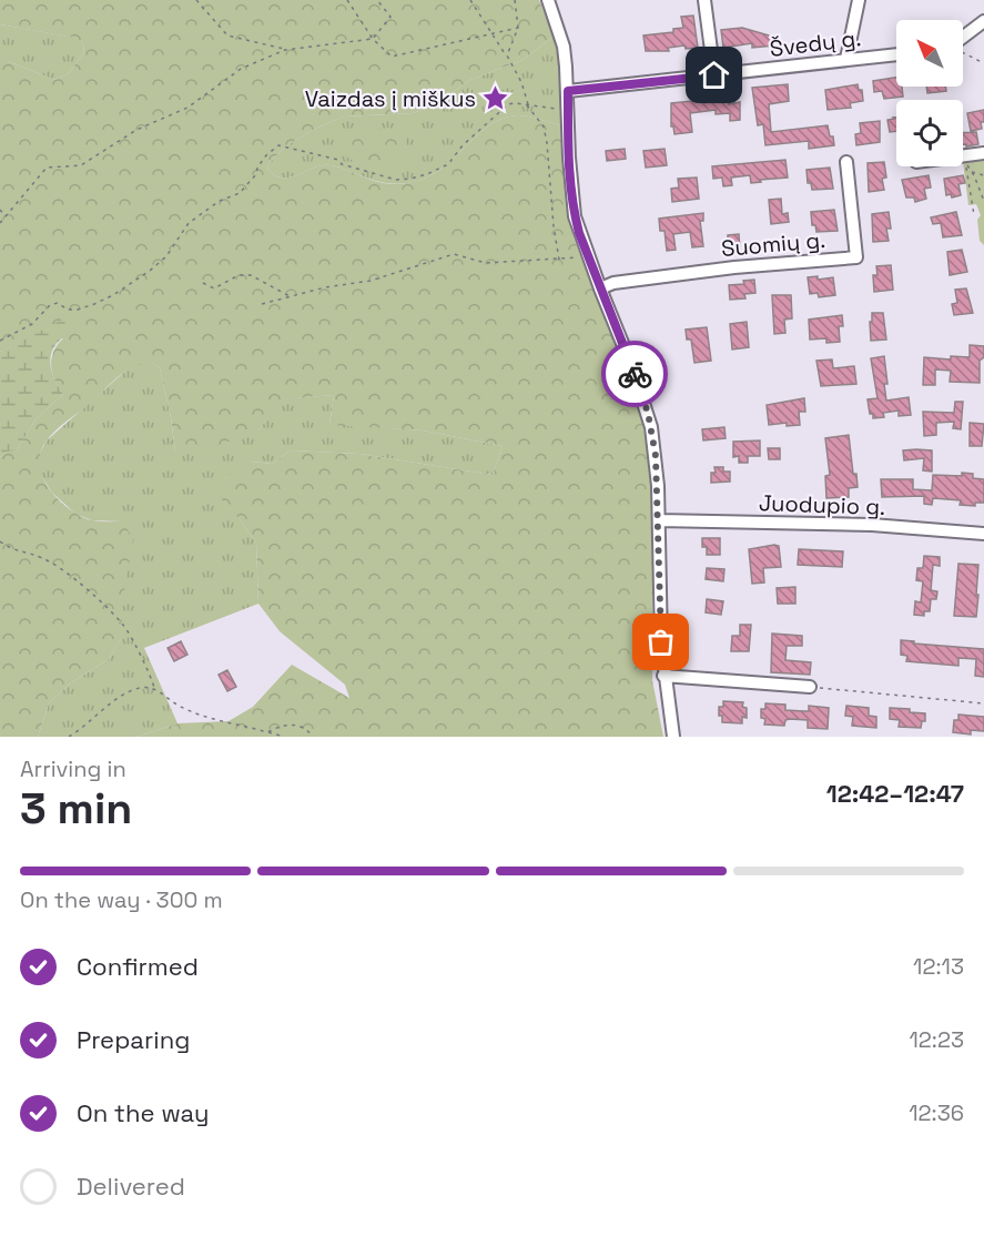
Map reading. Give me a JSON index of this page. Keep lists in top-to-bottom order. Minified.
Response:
{"streets":{"street":["Švedų g.","Suomių g.","Juodupio g."]},"places":{"place":["Vaizdas į miškus"]},"north":"top left","page":{"heading":["3 min","Arriving in","12:42–12:47"],"bar":"On the way · 300 m","list":[["Confirmed","12:13"],["Preparing","12:23"],["On the way","12:36"],"Delivered"]}}
